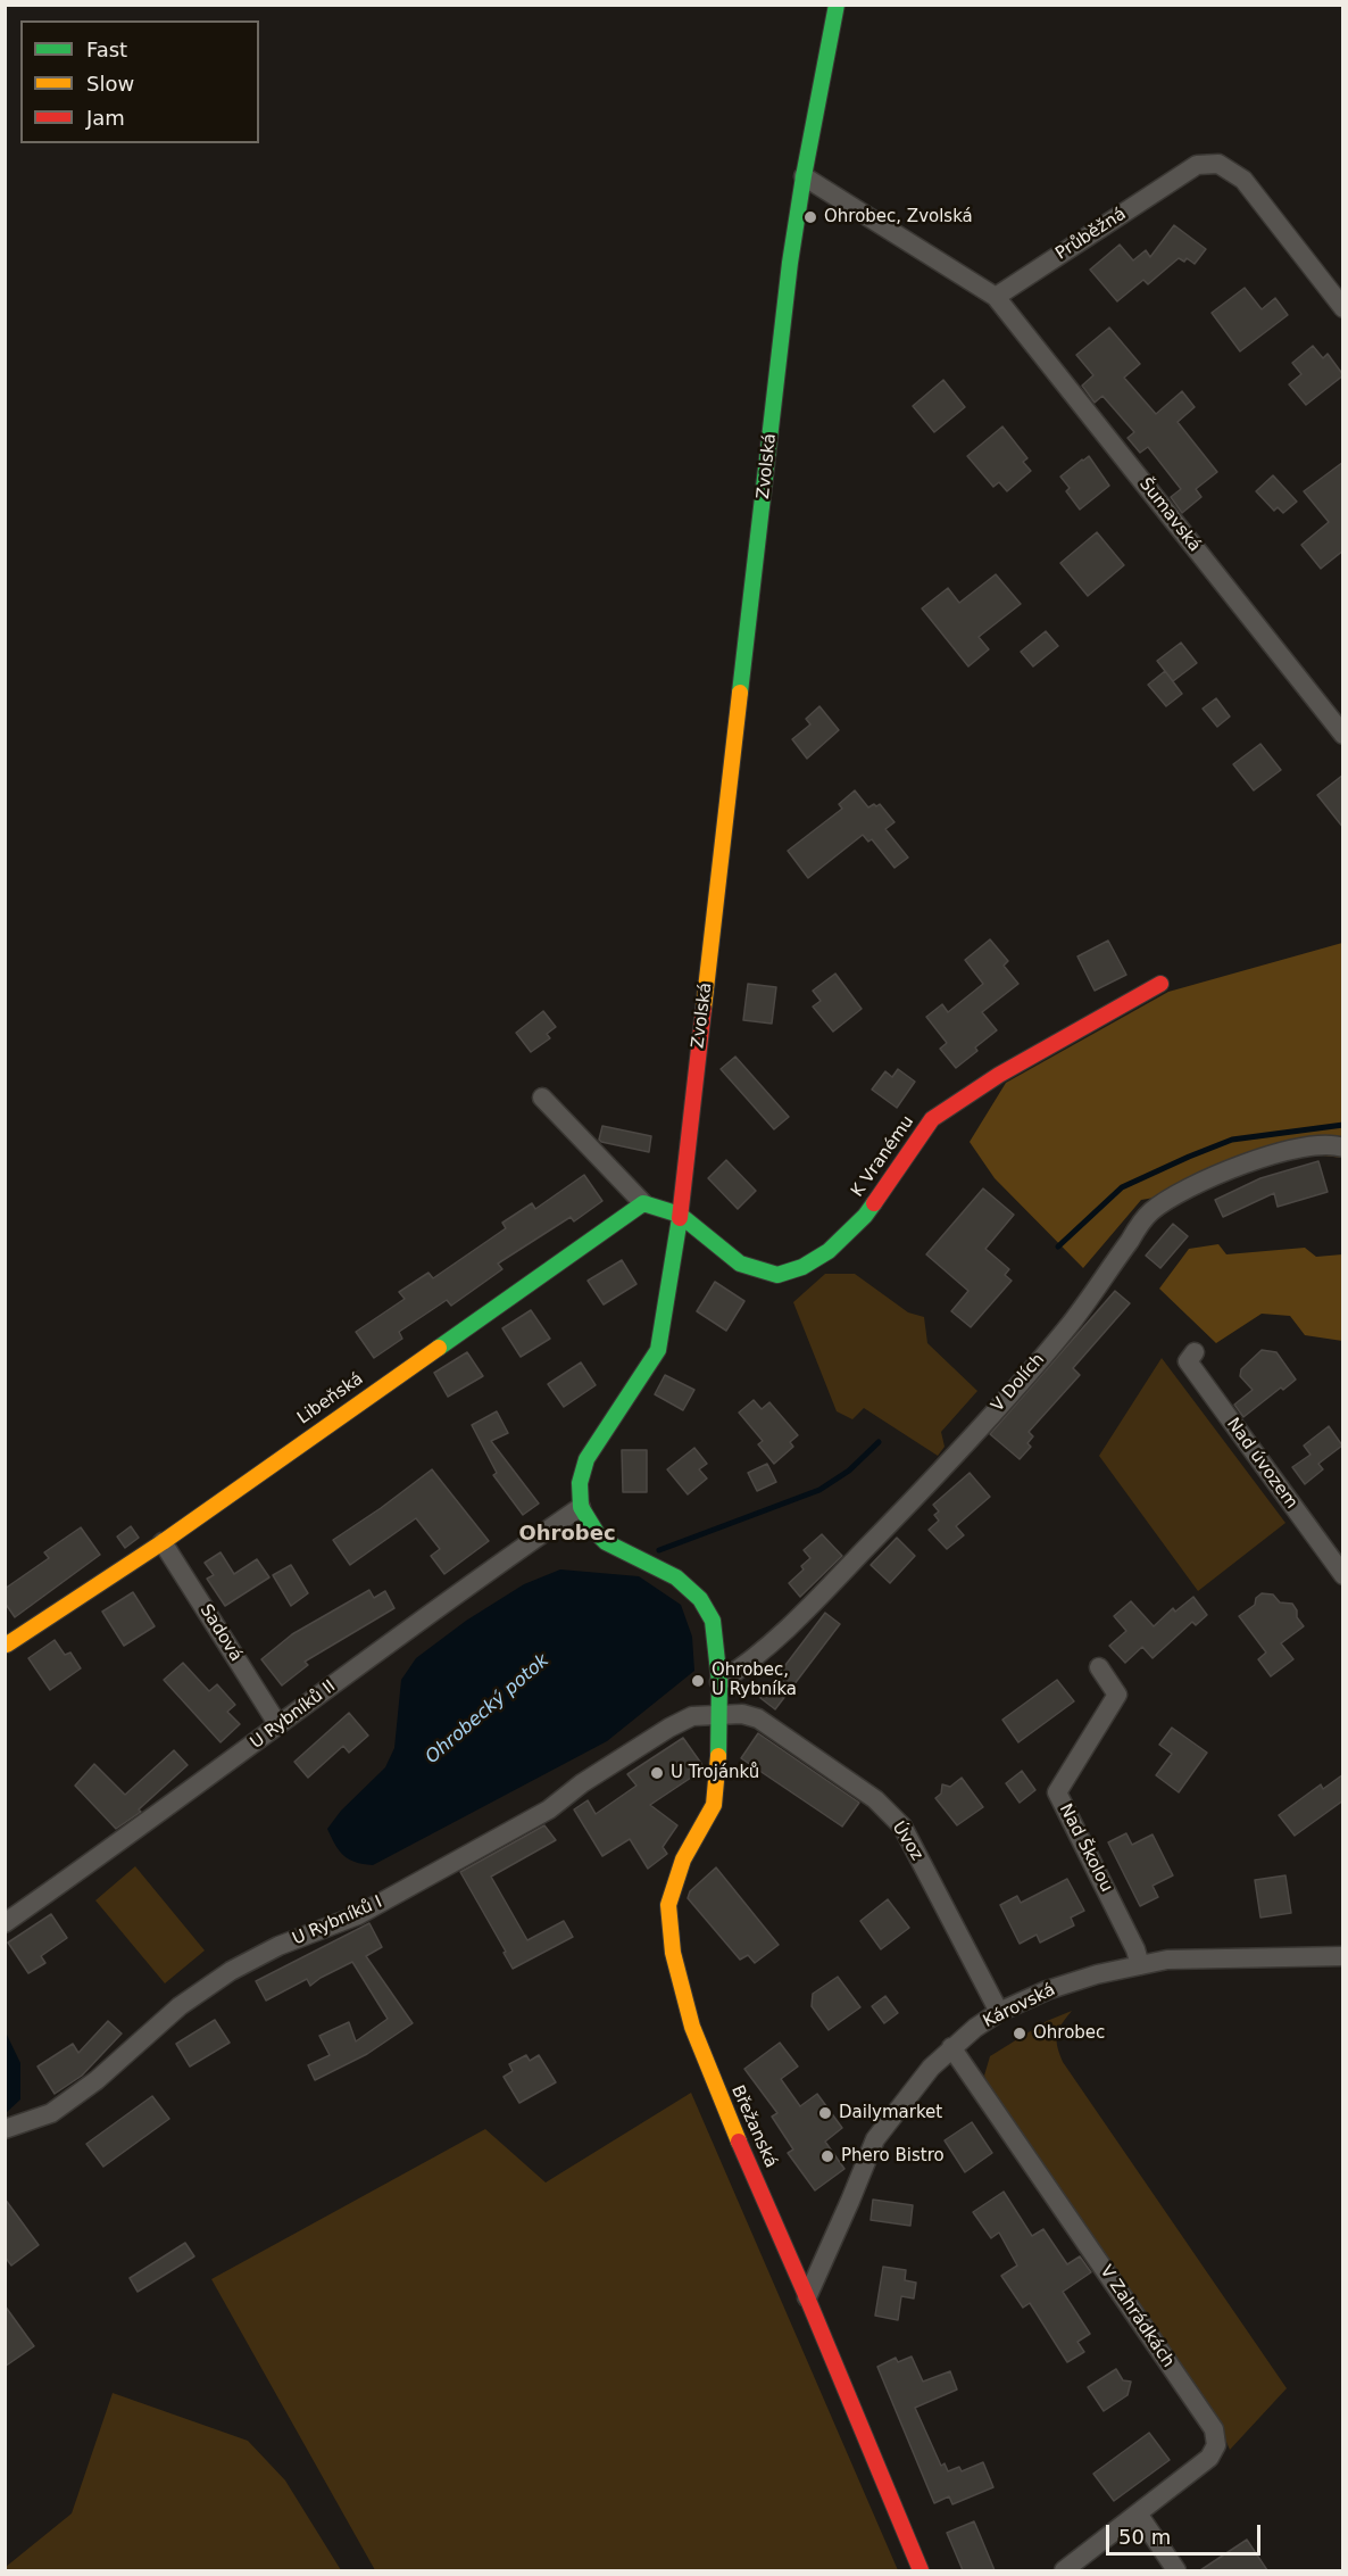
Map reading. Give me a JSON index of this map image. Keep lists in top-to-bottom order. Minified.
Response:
{"streets":{"street":["Průběžná","Zvolská","Šumavská","K Vranému","V Dolích","Libeňská","Nad úvozem","Sadová","U Rybníků II","Úvoz","Nad Školou","U Rybníků I","Károvská","Břežanská","V Zahrádkách"]},"crossings":[["Průběžná","Šumavská"],["Zvolská","K Vranému"],["Zvolská","U Rybníků II"],["V Dolích","Břežanská"],["Libeňská","Sadová"],["Sadová","U Rybníků II"],["Úvoz","U Rybníků I"],["Úvoz","Károvská"],["Úvoz","Břežanská"],["Nad Školou","Károvská"],["U Rybníků I","Břežanská"],["Károvská","Břežanská"],["Károvská","V Zahrádkách"]],"districts":["Ohrobec"],"water":["Ohrobecký potok"],"places":["Ohrobec, Zvolská","Ohrobec, U Rybníka","U Trojánků","Ohrobec","Dailymarket","Phero Bistro"],"legend":["Fast","Slow","Jam"],"scale_bar":"50 m"}
